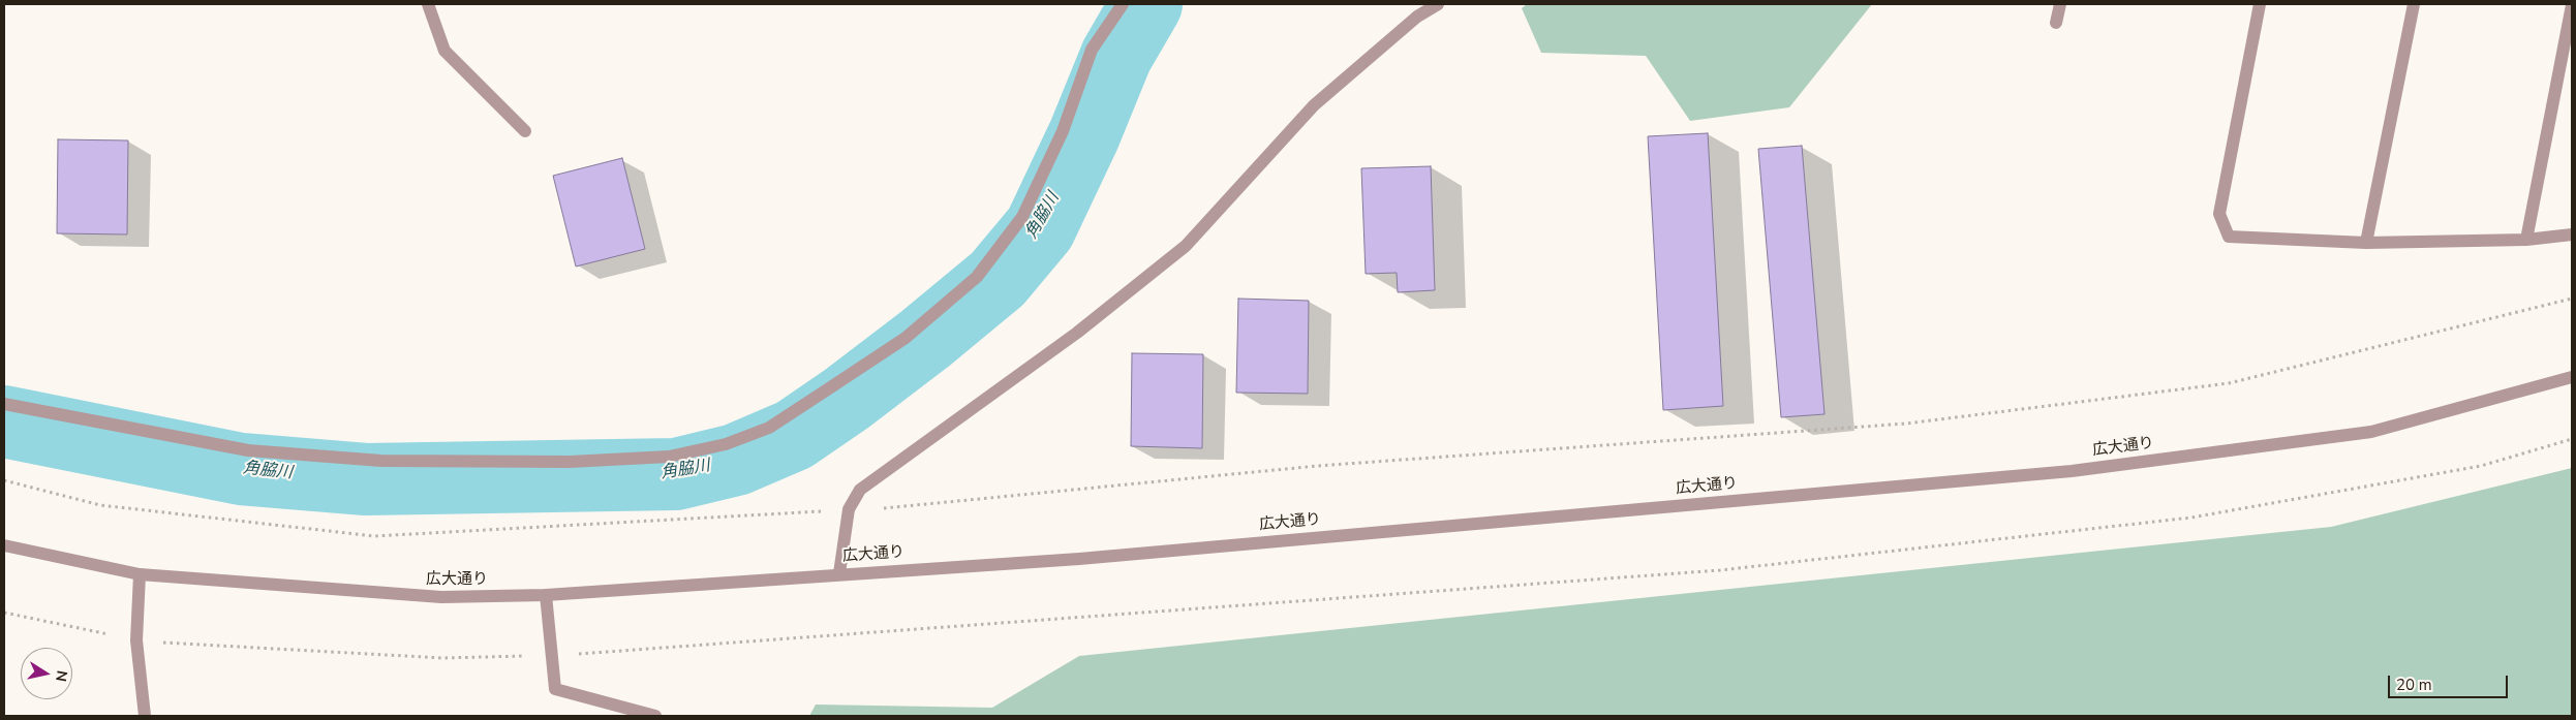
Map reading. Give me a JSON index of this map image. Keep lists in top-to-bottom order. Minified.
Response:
{"streets":{"street":["広大通り"]},"water":["角脇川"],"scale_bar":"20 m","north":"right"}
